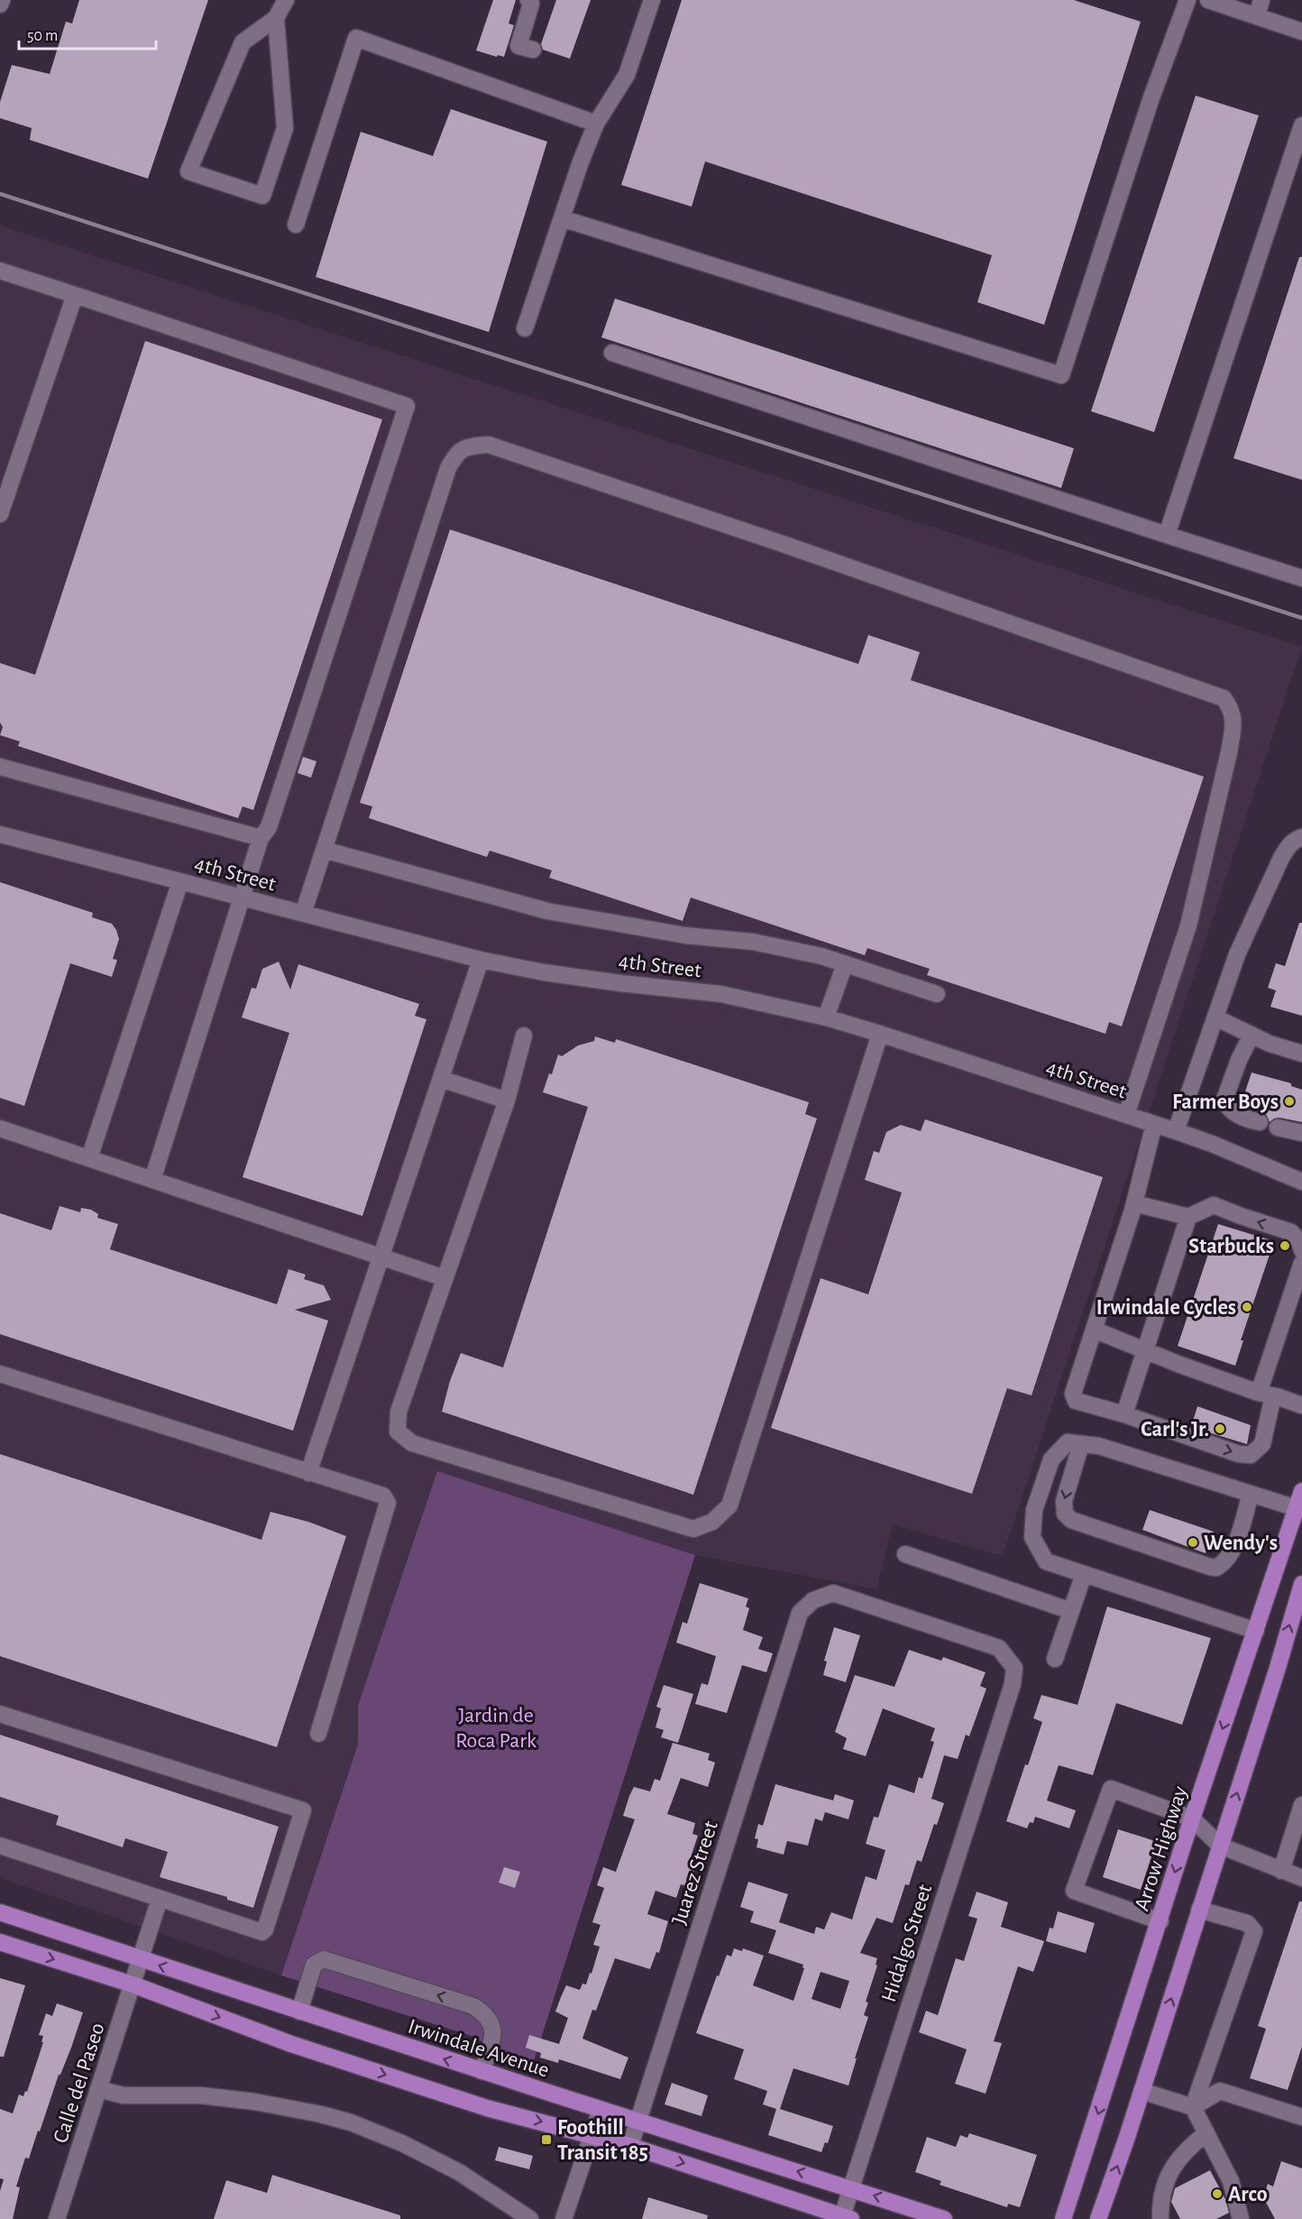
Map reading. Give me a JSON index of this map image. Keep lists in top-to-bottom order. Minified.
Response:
{"streets":{"main road":["Arrow Highway","Irwindale Avenue"],"street":["4th Street","Juarez Street","Hidalgo Street","Calle del Paseo"]},"crossings":[["Juarez Street","Hidalgo Street"],["Juarez Street","Irwindale Avenue"],["Hidalgo Street","Irwindale Avenue"],["Irwindale Avenue","Calle del Paseo"]],"parks":["Jardin de Roca Park"],"places":{"other":["Farmer Boys","Starbucks","Irwindale Cycles","Carl's Jr.","Wendy's","Arco"],"transit":["Foothill Transit 185"]},"scale_bar":"50 m"}
